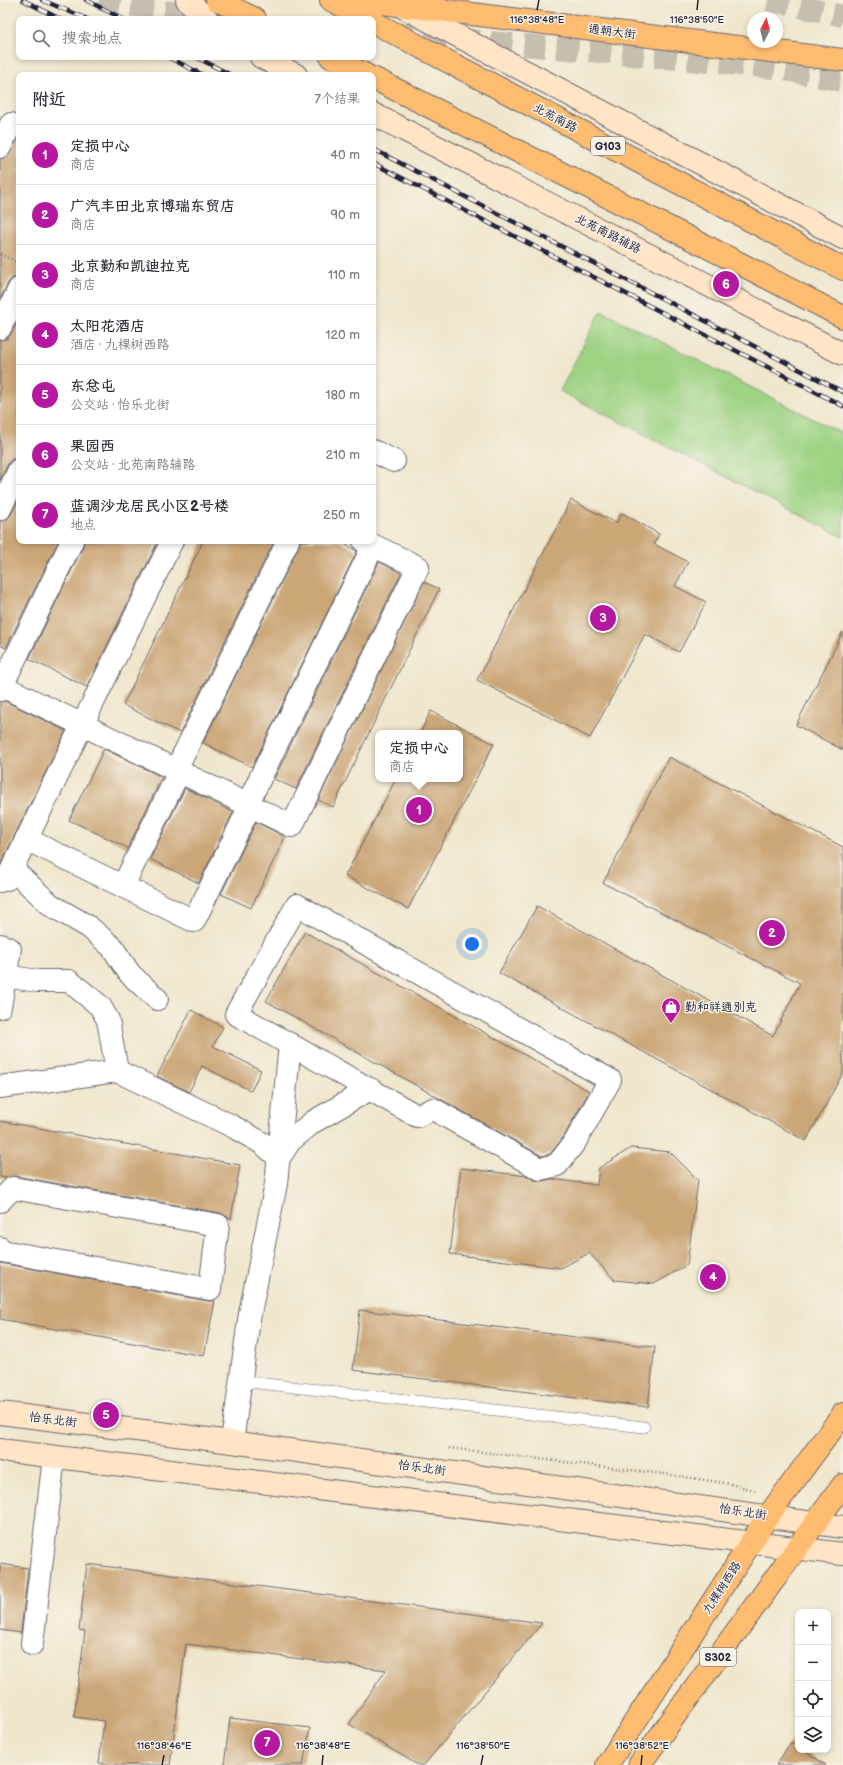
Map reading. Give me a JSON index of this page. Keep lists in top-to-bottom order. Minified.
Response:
{"streets":{"main road":["通朝大街","北苑南路","G103","北苑南路辅路","怡乐北街","九棵树西路","S302"]},"crossings":[["怡乐北街","九棵树西路"],["怡乐北街","S302"]],"places":{"shop":["勤和祥通别克"]},"north":"top","page":{"search":"搜索地点","heading":["附近","7个结果"],"list":[{"mark":"1","name":"定损中心","note":"商店","value":"40 m"},{"mark":"2","name":"广汽丰田北京博瑞东贸店","note":"商店","value":"90 m"},{"mark":"3","name":"北京勤和凯迪拉克","note":"商店","value":"110 m"},{"mark":"4","name":"太阳花酒店","note":"酒店 · 九棵树西路","value":"120 m"},{"mark":"5","name":"东总屯","note":"公交站 · 怡乐北街","value":"180 m"},{"mark":"6","name":"果园西","note":"公交站 · 北苑南路辅路","value":"210 m"},{"mark":"7","name":"蓝调沙龙居民小区2号楼","note":"地点","value":"250 m"}],"pins":["6","3","1","2","4","5","7"],"popup":["定损中心","商店"],"map_buttons":["+","−"]},"coordinates":["116°38'48\"E","116°38'50\"E","116°38'46\"E","116°38'52\"E"]}
